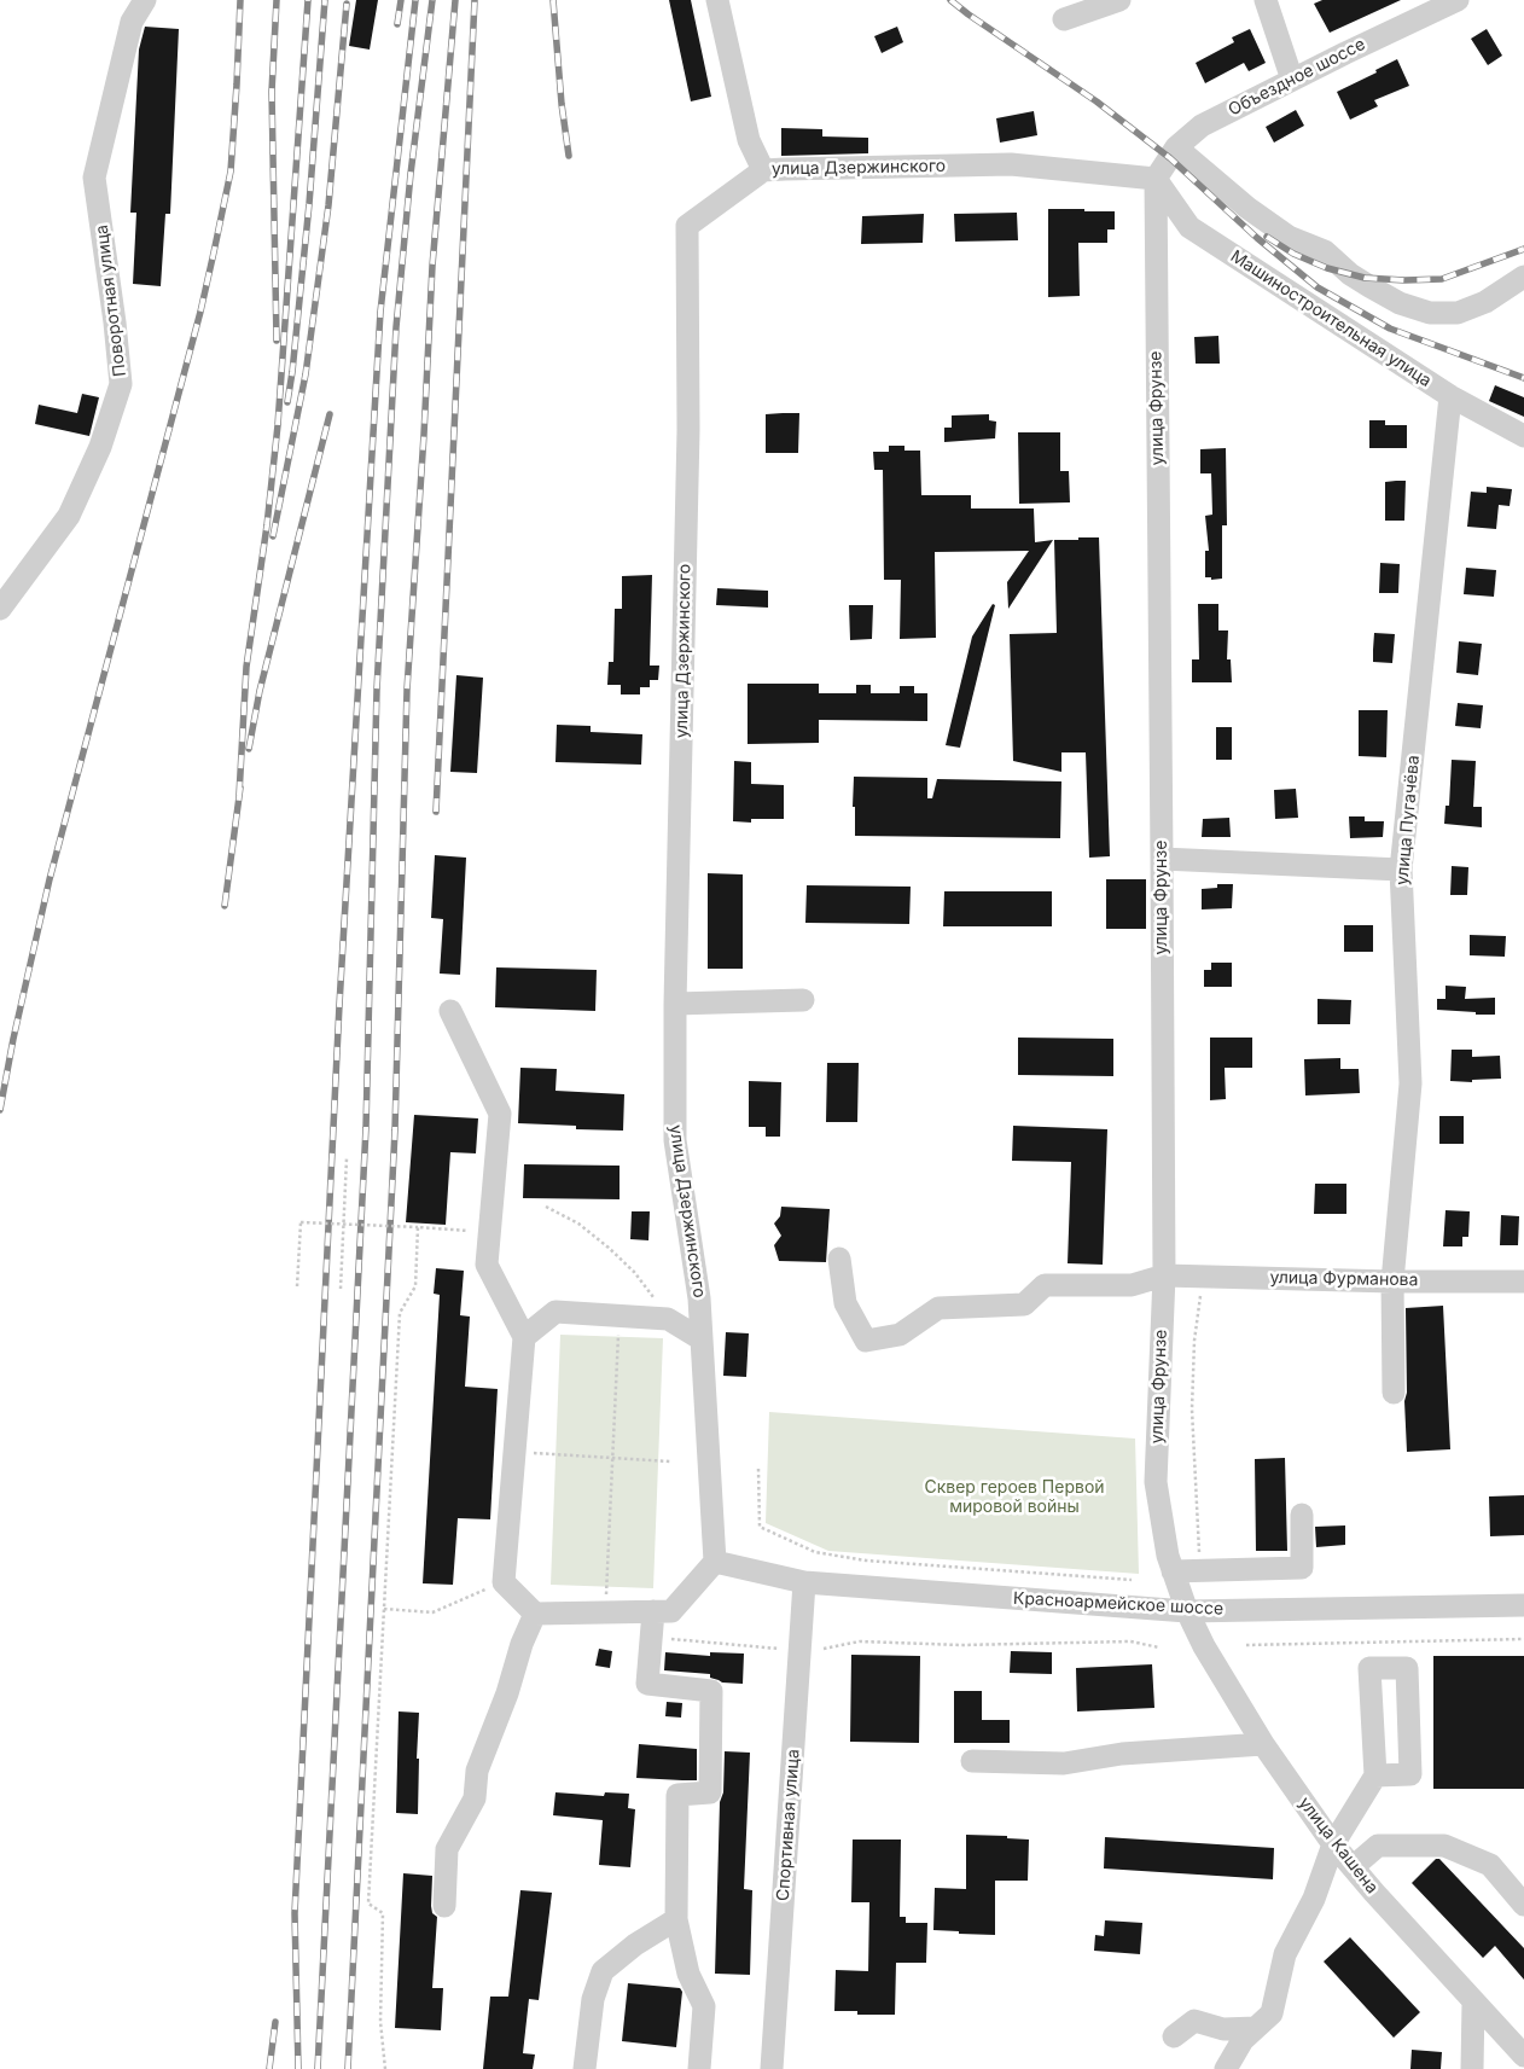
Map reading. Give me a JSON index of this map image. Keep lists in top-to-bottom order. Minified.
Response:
{"streets":{"street":["Объездное шоссе","улица Дзержинского","Поворотная улица","Машиностроительная улица","улица Фрунзе","улица Пугачёва","улица Фурманова","Красноармейское шоссе","Спортивная улица","улица Кашена"]},"crossings":[["Объездное шоссе","улица Дзержинского"],["Объездное шоссе","Машиностроительная улица"],["Объездное шоссе","улица Фрунзе"],["улица Дзержинского","Машиностроительная улица"],["улица Дзержинского","улица Фрунзе"],["улица Дзержинского","Красноармейское шоссе"],["Машиностроительная улица","улица Фрунзе"],["Машиностроительная улица","улица Пугачёва"],["улица Фрунзе","улица Фурманова"],["улица Фрунзе","Красноармейское шоссе"],["улица Фрунзе","улица Кашена"],["улица Пугачёва","улица Фурманова"],["Красноармейское шоссе","Спортивная улица"],["Красноармейское шоссе","улица Кашена"]],"parks":["Сквер героев Первой мировой войны"]}
